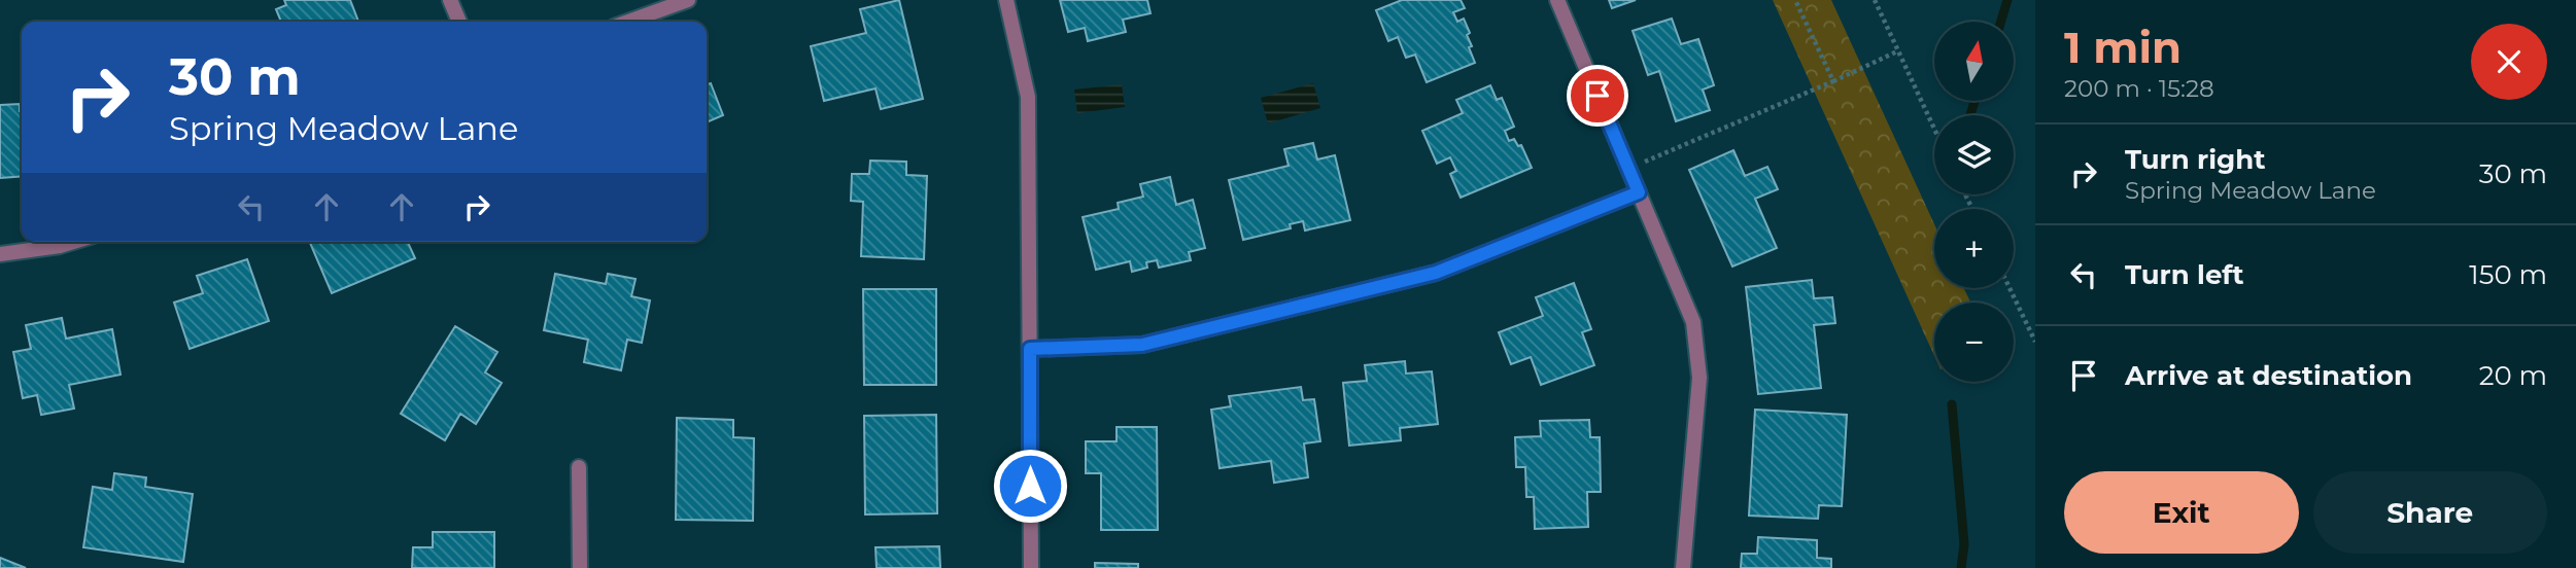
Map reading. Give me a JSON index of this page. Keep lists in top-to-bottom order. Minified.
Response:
{"north":"top","page":{"heading":["1 min","200 m · 15:28"],"map_buttons":["+","−"],"turn":["30 m","Spring Meadow Lane"],"list":[{"name":"Turn right","note":"Spring Meadow Lane","value":"30 m"},{"name":"Turn left","value":"150 m"},{"name":"Arrive at destination","value":"20 m"}],"buttons":["Exit","Share"]}}
